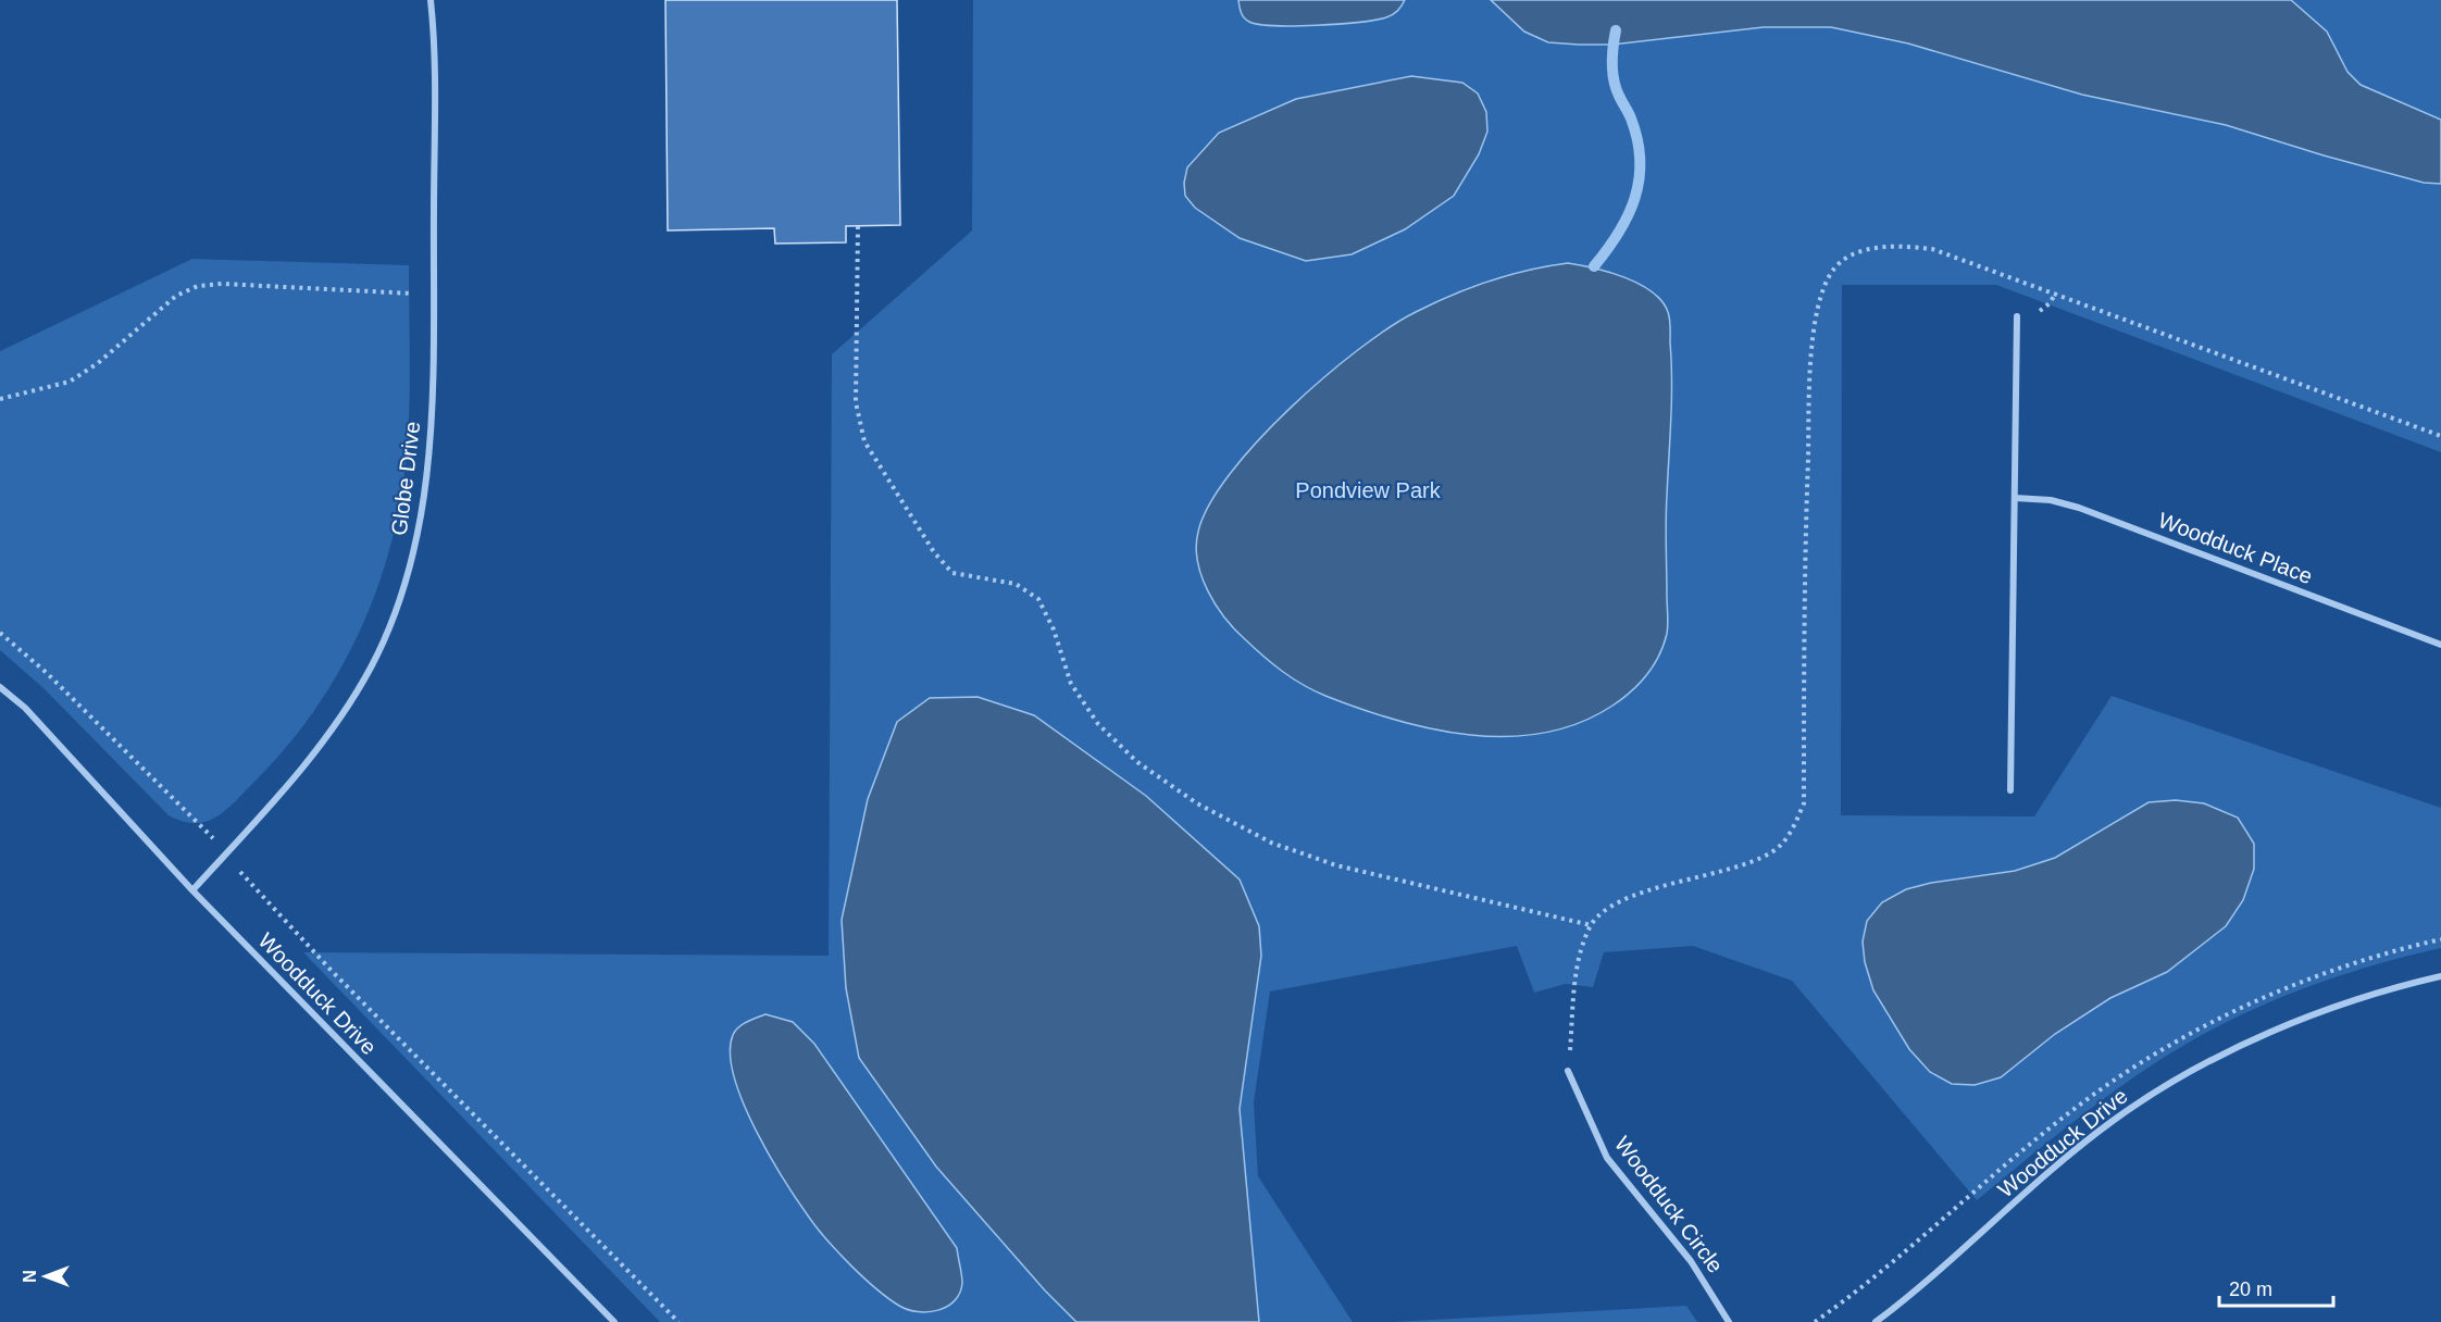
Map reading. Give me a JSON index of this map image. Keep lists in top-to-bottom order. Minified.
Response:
{"streets":{"street":["Globe Drive","Woodduck Place","Woodduck Drive","Woodduck Circle"]},"crossings":[["Globe Drive","Woodduck Drive"]],"parks":["Pondview Park"],"scale_bar":"20 m","north":"left"}
